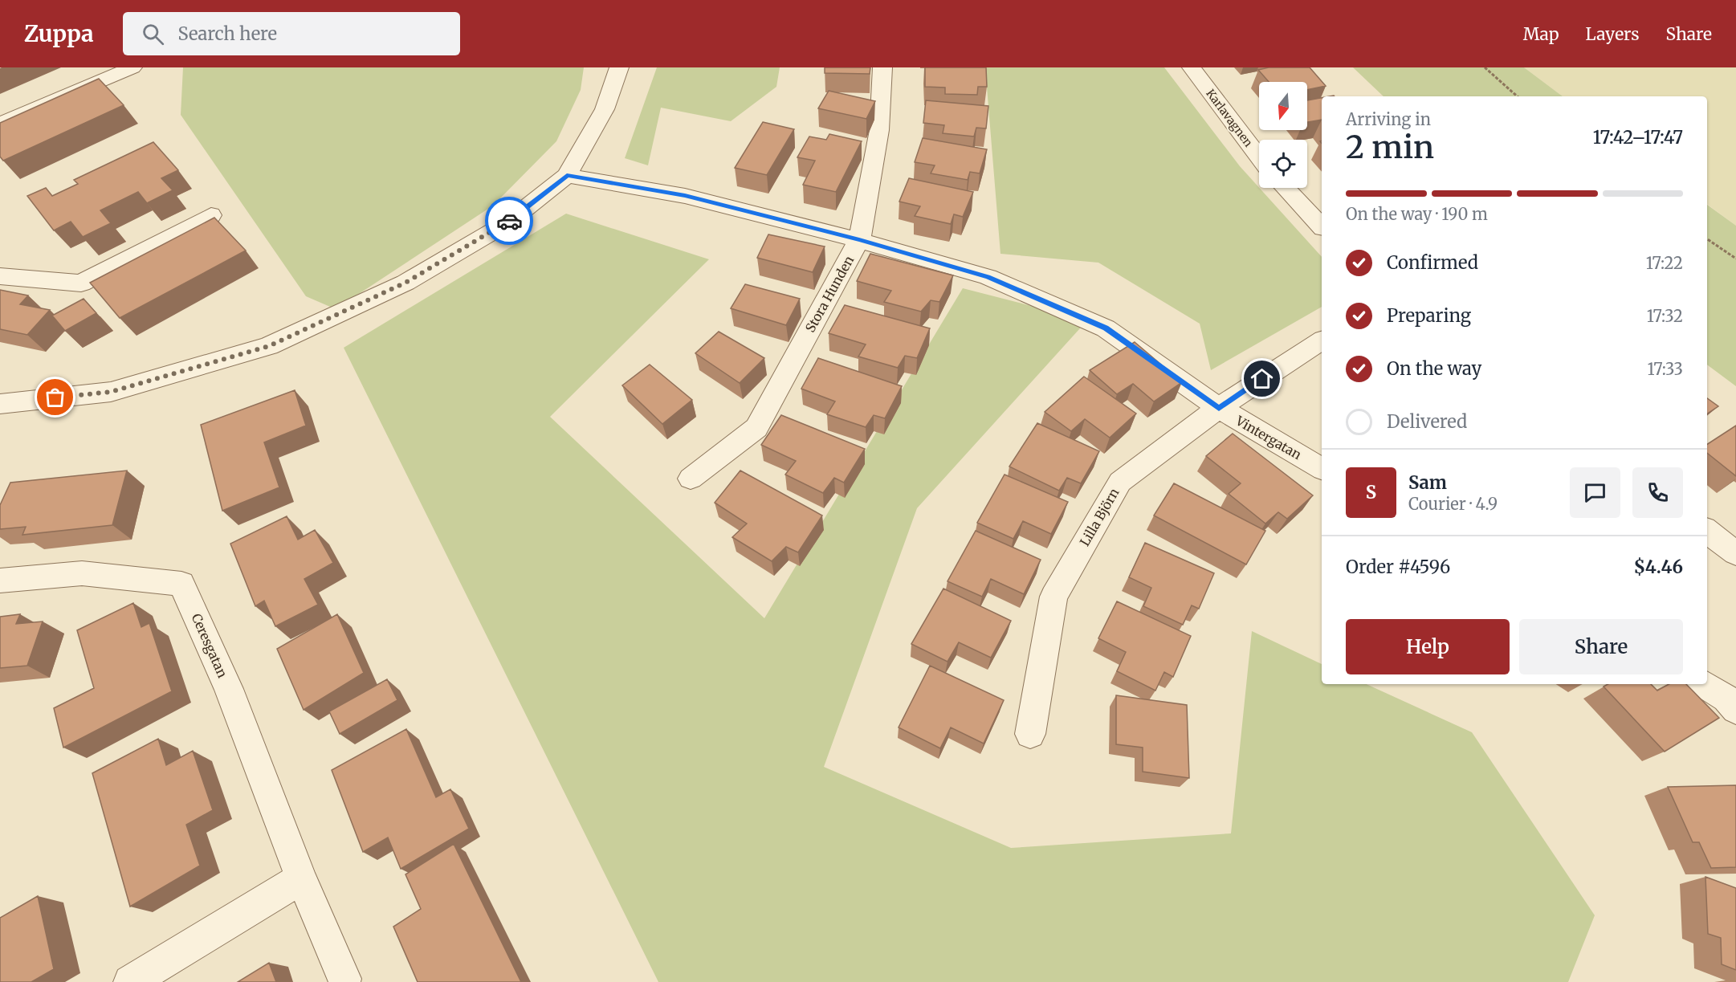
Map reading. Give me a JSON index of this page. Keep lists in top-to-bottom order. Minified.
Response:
{"streets":{"street":["Karlavagnen","Stora Hunden","Vintergatan","Lilla Björn","Ceresgatan"]},"crossings":[["Stora Hunden","Vintergatan"],["Vintergatan","Lilla Björn"]],"north":"bottom","page":{"header":"Zuppa","search":"Search here","nav":["Map","Layers","Share"],"heading":["2 min","Arriving in","17:42–17:47"],"panel":["Sam","Courier · 4.9","Order #4596","$4.46"],"bar":"On the way · 190 m","list":[["Confirmed","17:22"],["Preparing","17:32"],["On the way","17:33"],"Delivered"],"round":"S","buttons":["Help","Share"]}}
